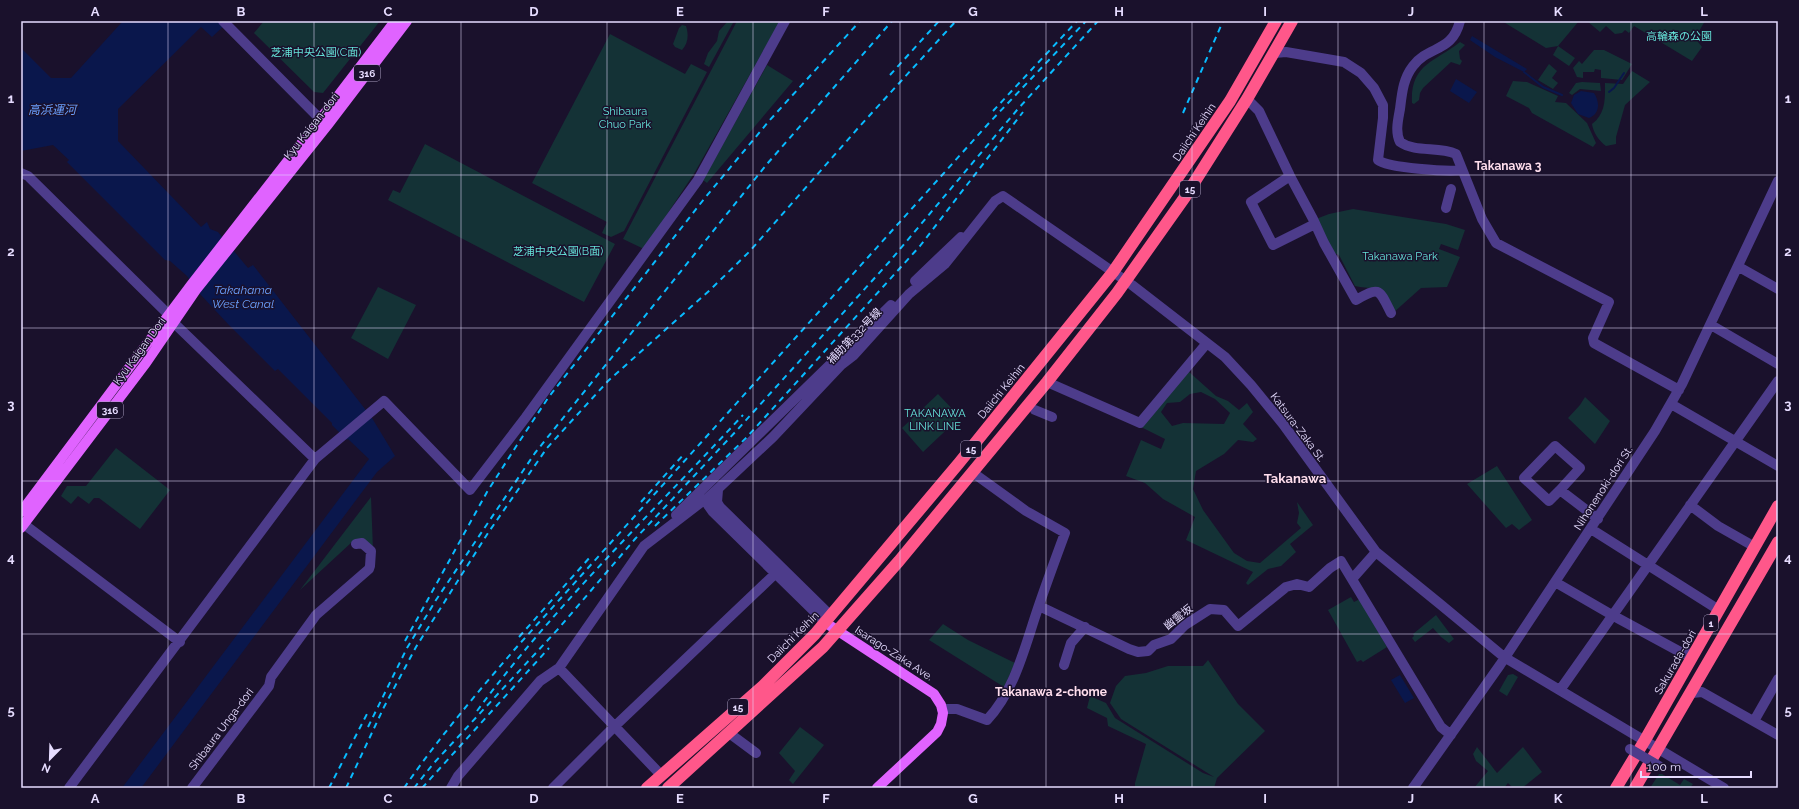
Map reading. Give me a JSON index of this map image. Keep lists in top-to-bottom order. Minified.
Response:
{"streets":{"highway":["Daiichi Keihin","15","1","Sakurada-dori"],"main road":["316","Kyu Kaigan-dori","Kyu Kaigan Dori","Isarago-Zaka Ave."],"street":["補助第332号線","Katsura-Zaka St.","Nihonenoki-dori St.","幽霊坂","Shibaura Unga-dori"]},"crossings":[["Kyu Kaigan-dori","Kyu Kaigan Dori"],["Daiichi Keihin","補助第332号線"],["Daiichi Keihin","Katsura-Zaka St."],["Daiichi Keihin","Isarago-Zaka Ave."],["15","Katsura-Zaka St."],["15","Isarago-Zaka Ave."],["補助第332号線","Katsura-Zaka St."],["補助第332号線","Isarago-Zaka Ave."],["Katsura-Zaka St.","Nihonenoki-dori St."],["Katsura-Zaka St.","1"],["Katsura-Zaka St.","Sakurada-dori"]],"districts":["Takanawa 3","Takanawa","Takanawa 2-chome"],"water":["高浜運河","Takahama West Canal"],"parks":["高輪森の公園","芝浦中央公園(C面)","Shibaura Chuo Park","芝浦中央公園(B面)","Takanawa Park","TAKANAWA LINK LINE"],"scale_bar":"100 m","north":"bottom left","grid":{"columns":["A","B","C","D","E","F","G","H","I","J","K","L"],"rows":["1","2","3","4","5"]}}
